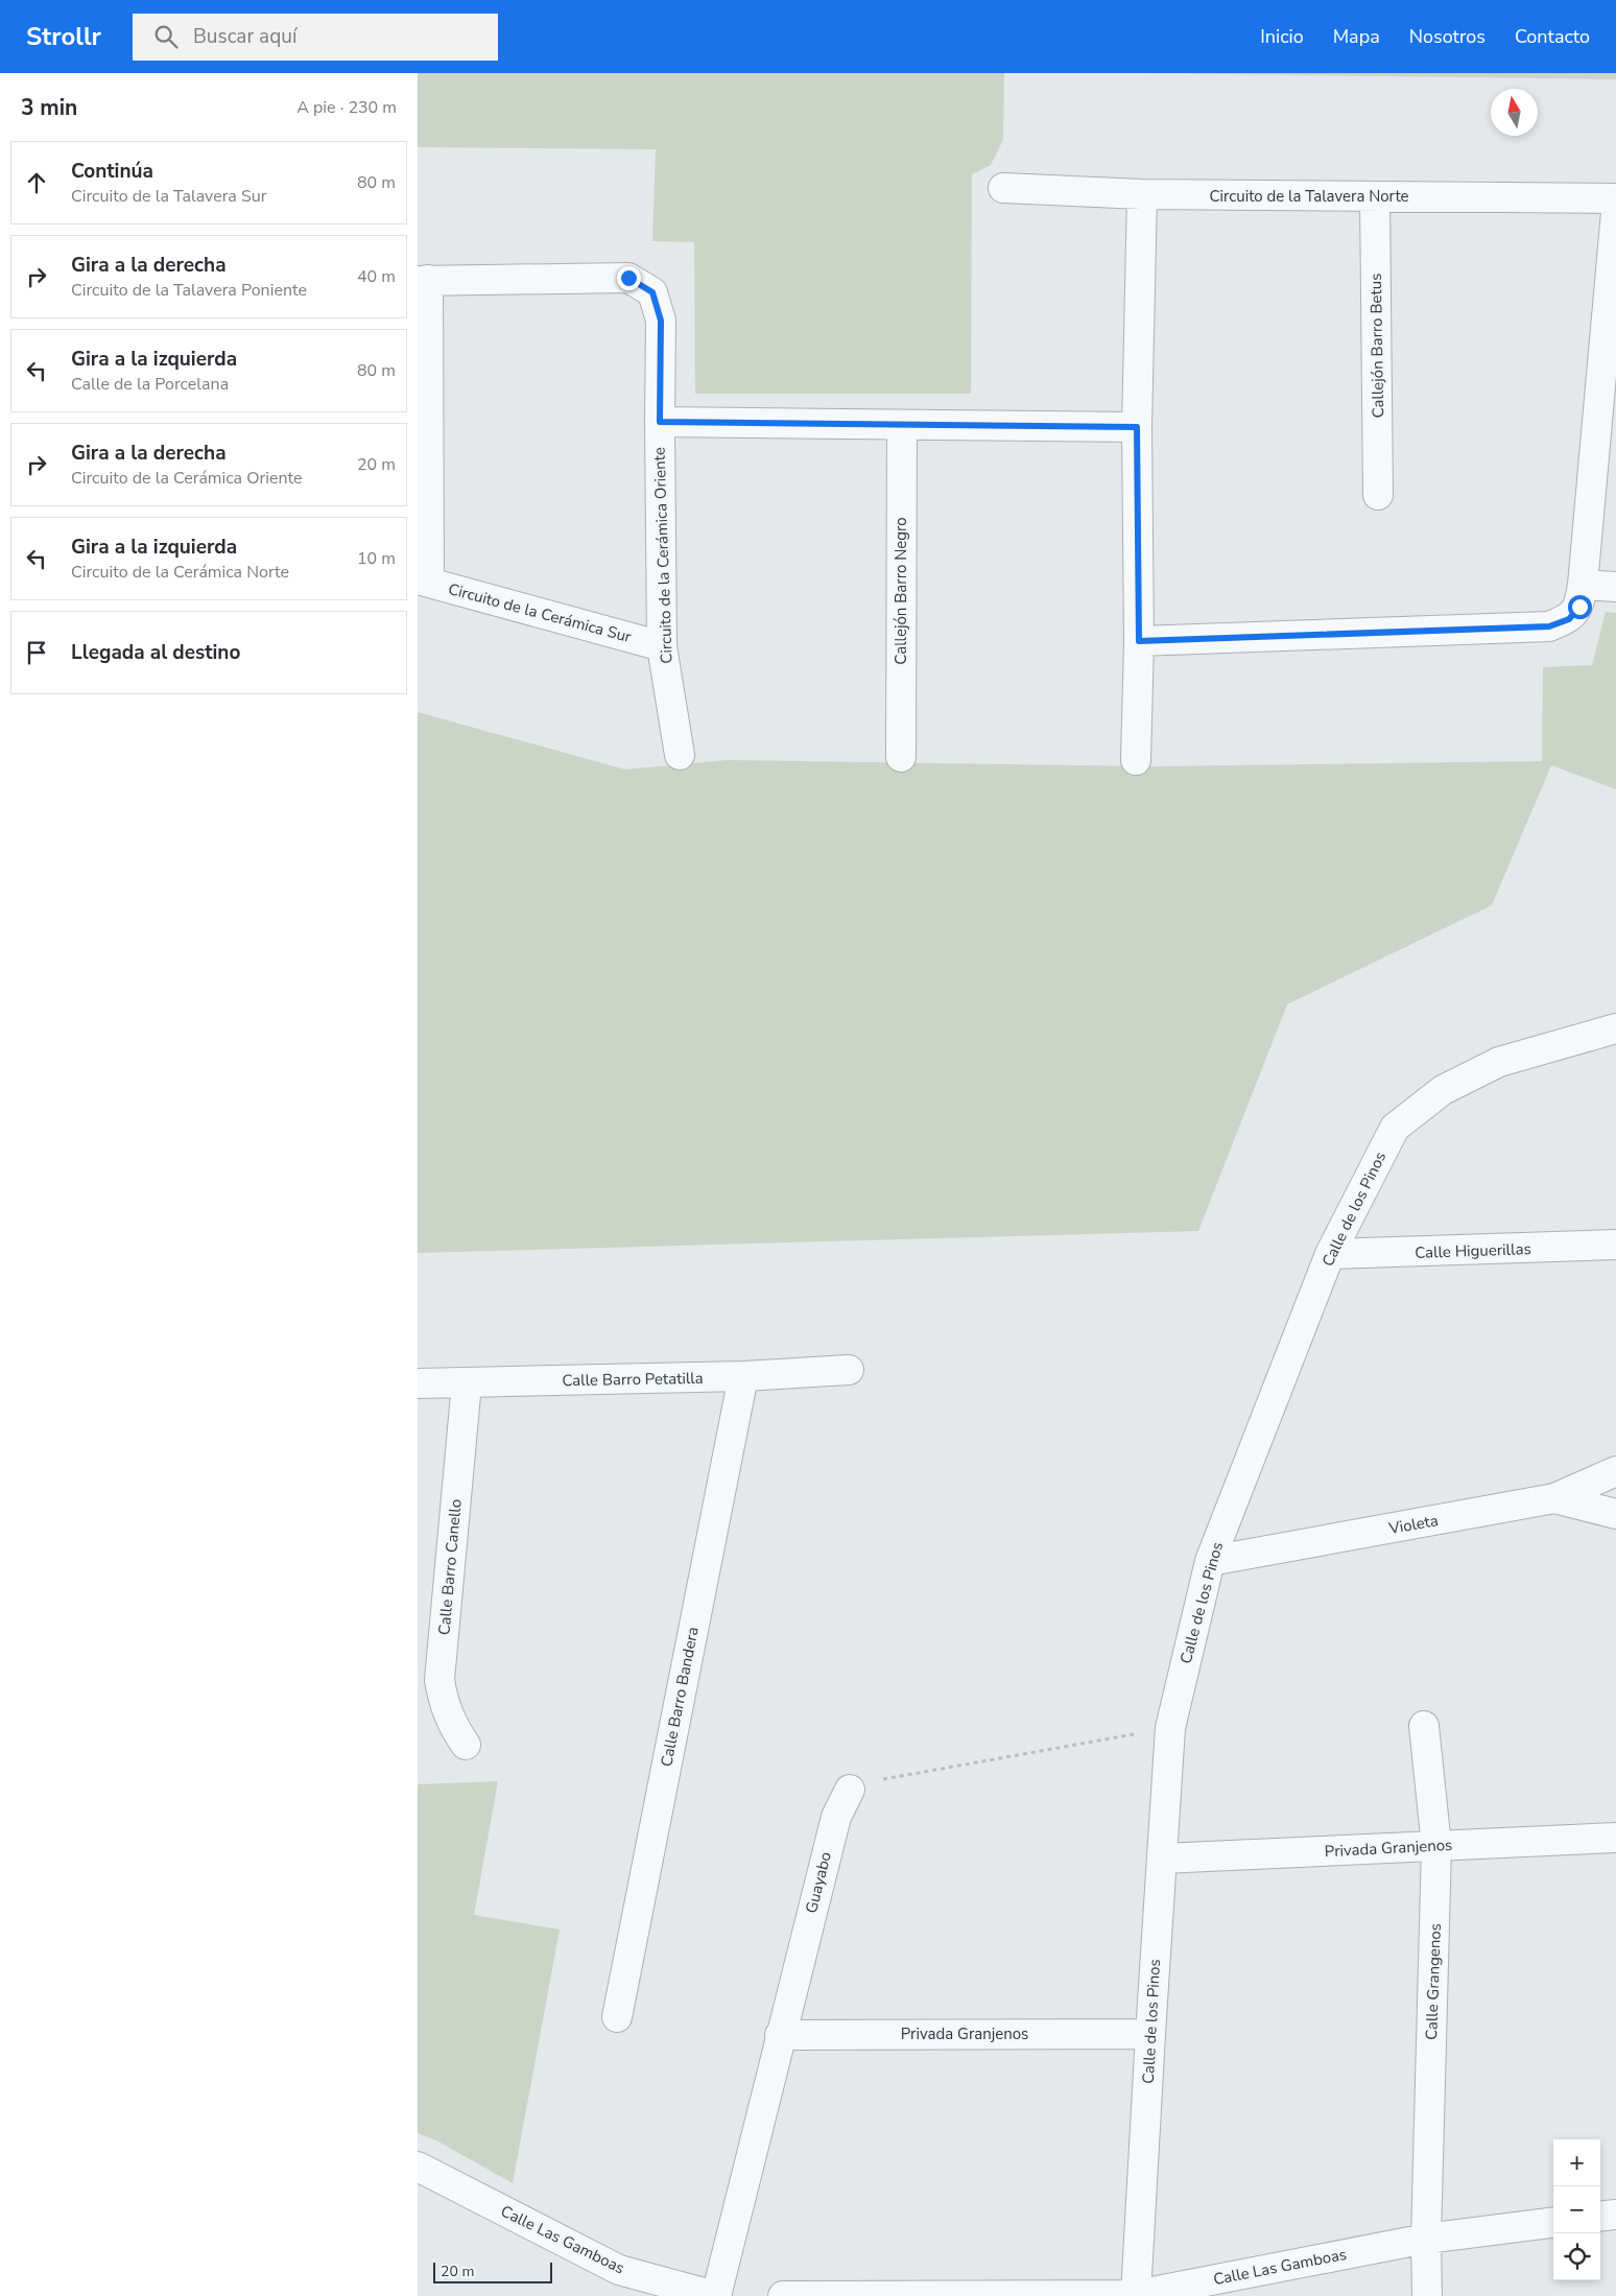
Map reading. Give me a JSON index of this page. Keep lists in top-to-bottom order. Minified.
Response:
{"streets":{"street":["Circuito de la Talavera Norte","Callejón Barro Betus","Circuito de la Cerámica Oriente","Callejón Barro Negro","Circuito de la Cerámica Sur","Calle de los Pinos","Calle Higuerillas","Calle Barro Petatilla","Violeta","Calle Barro Canello","Calle Barro Bandera","Privada Granjenos","Guayabo","Calle Grangenos","Calle Las Gamboas"]},"crossings":[["Circuito de la Talavera Norte","Callejón Barro Betus"],["Circuito de la Cerámica Oriente","Circuito de la Cerámica Sur"],["Calle de los Pinos","Calle Higuerillas"],["Calle de los Pinos","Violeta"],["Calle de los Pinos","Privada Granjenos"],["Calle de los Pinos","Calle Las Gamboas"],["Calle Barro Petatilla","Calle Barro Canello"],["Calle Barro Petatilla","Calle Barro Bandera"],["Privada Granjenos","Guayabo"],["Privada Granjenos","Calle Grangenos"],["Guayabo","Calle Las Gamboas"],["Calle Grangenos","Calle Las Gamboas"]],"scale_bar":"20 m","north":"top","page":{"header":"Strollr","search":"Buscar aquí","nav":["Inicio","Mapa","Nosotros","Contacto"],"heading":["3 min","A pie · 230 m"],"list":[["Continúa","Circuito de la Talavera Sur","80 m"],["Gira a la derecha","Circuito de la Talavera Poniente","40 m"],["Gira a la izquierda","Calle de la Porcelana","80 m"],["Gira a la derecha","Circuito de la Cerámica Oriente","20 m"],["Gira a la izquierda","Circuito de la Cerámica Norte","10 m"],"Llegada al destino"],"map_buttons":["+","−"],"scale":"20 m"}}
